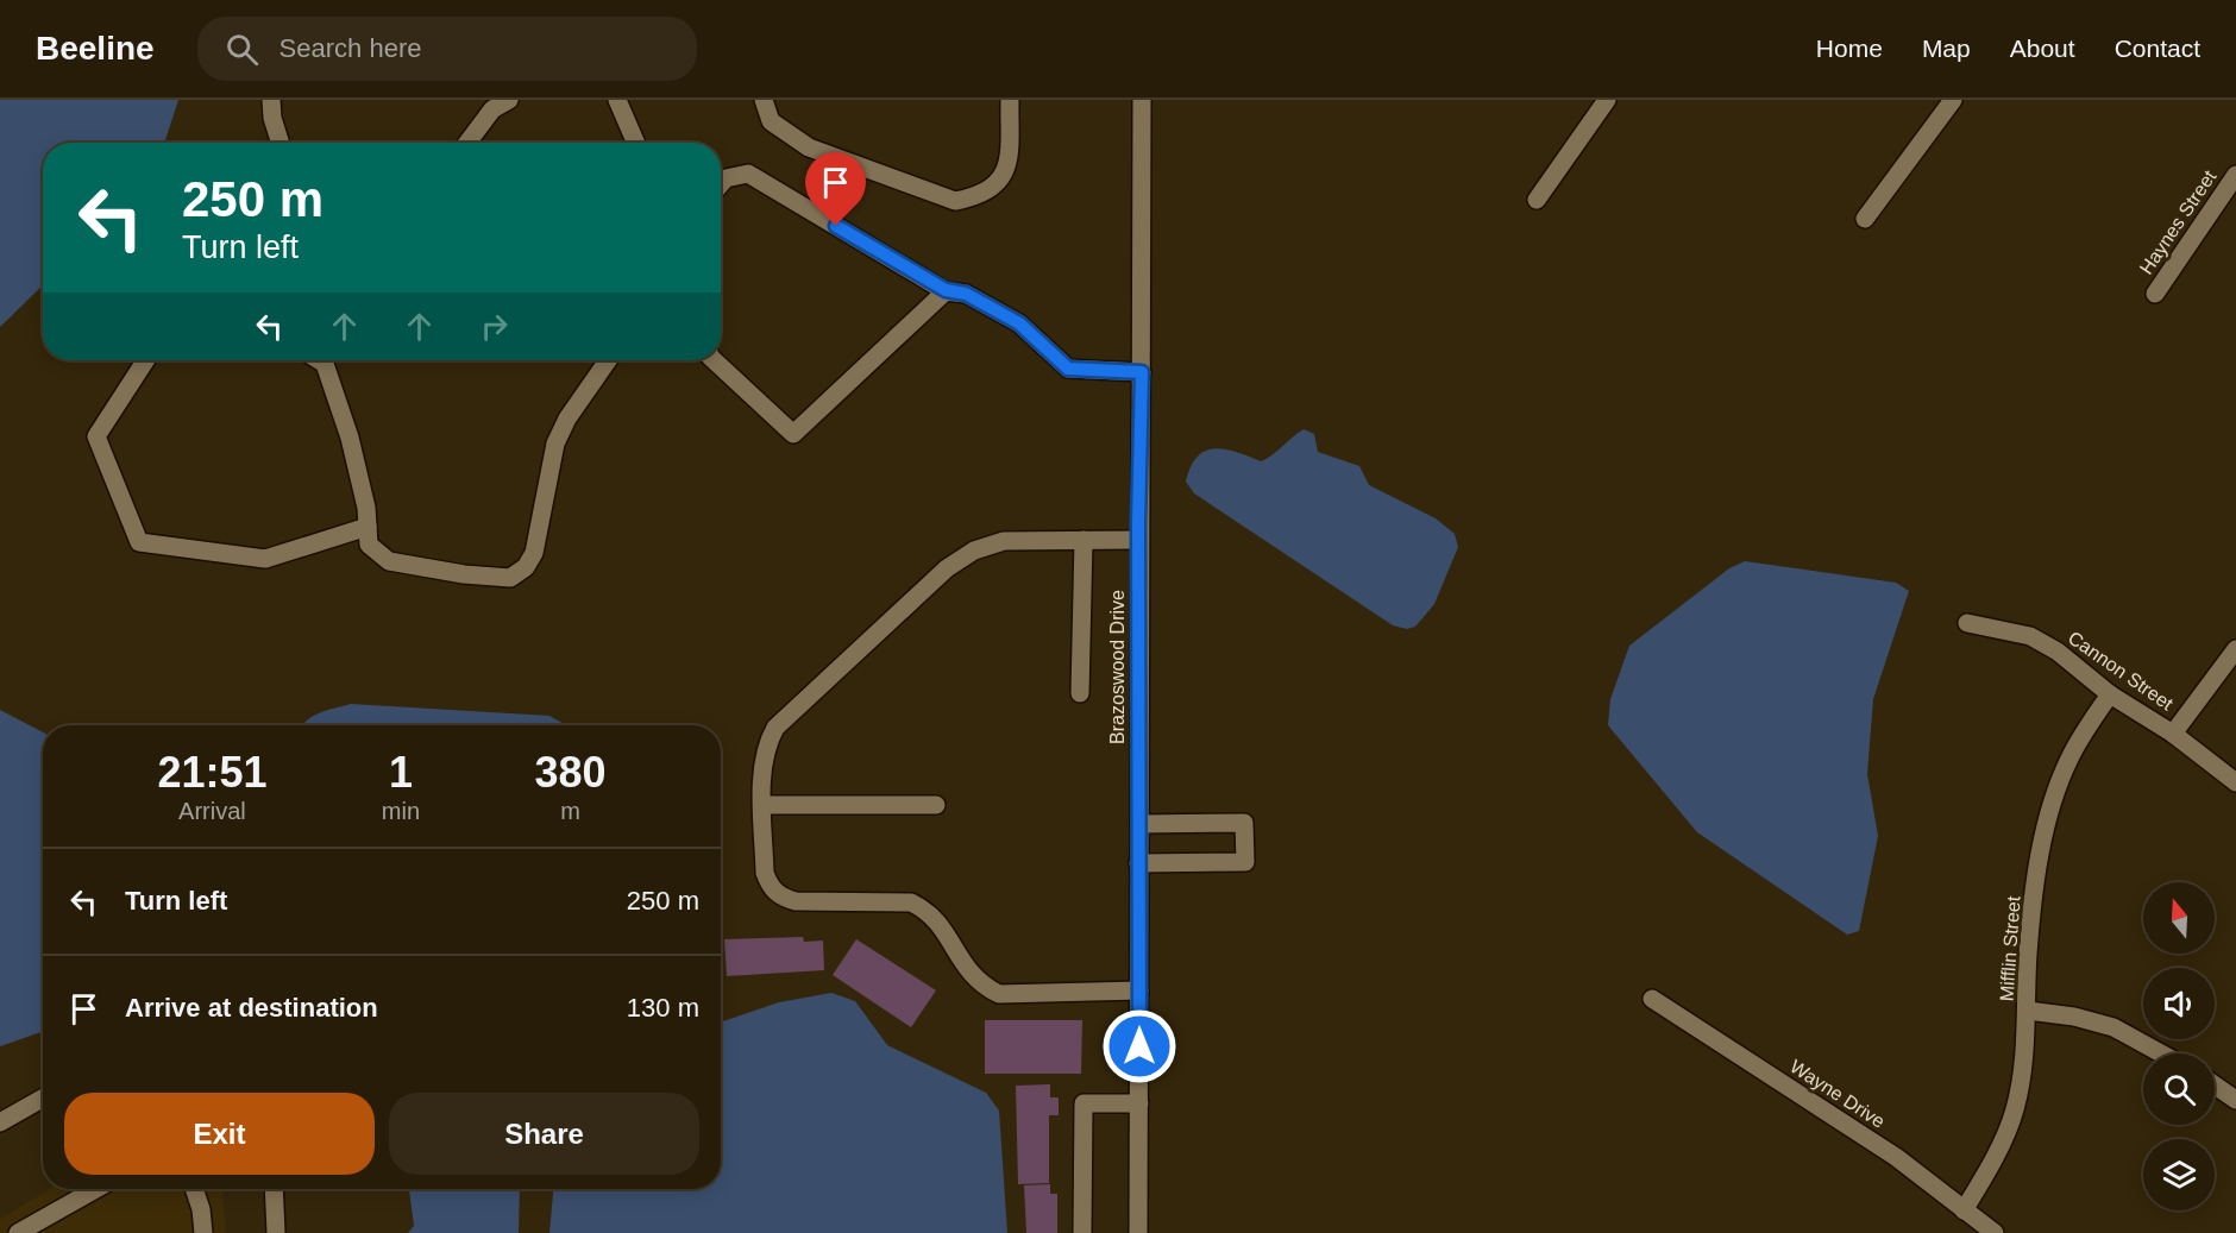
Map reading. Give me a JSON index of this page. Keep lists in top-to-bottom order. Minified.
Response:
{"streets":{"street":["Haynes Street","Brazoswood Drive","Cannon Street","Mifflin Street","Wayne Drive"]},"crossings":[["Cannon Street","Mifflin Street"],["Mifflin Street","Wayne Drive"]],"north":"top","page":{"header":"Beeline","search":"Search here","nav":["Home","Map","About","Contact"],"turn":["250 m","Turn left"],"eta":["21:51","Arrival","1","min","380","m"],"list":[{"name":"Turn left","value":"250 m"},{"name":"Arrive at destination","value":"130 m"}],"buttons":["Exit","Share"]}}
